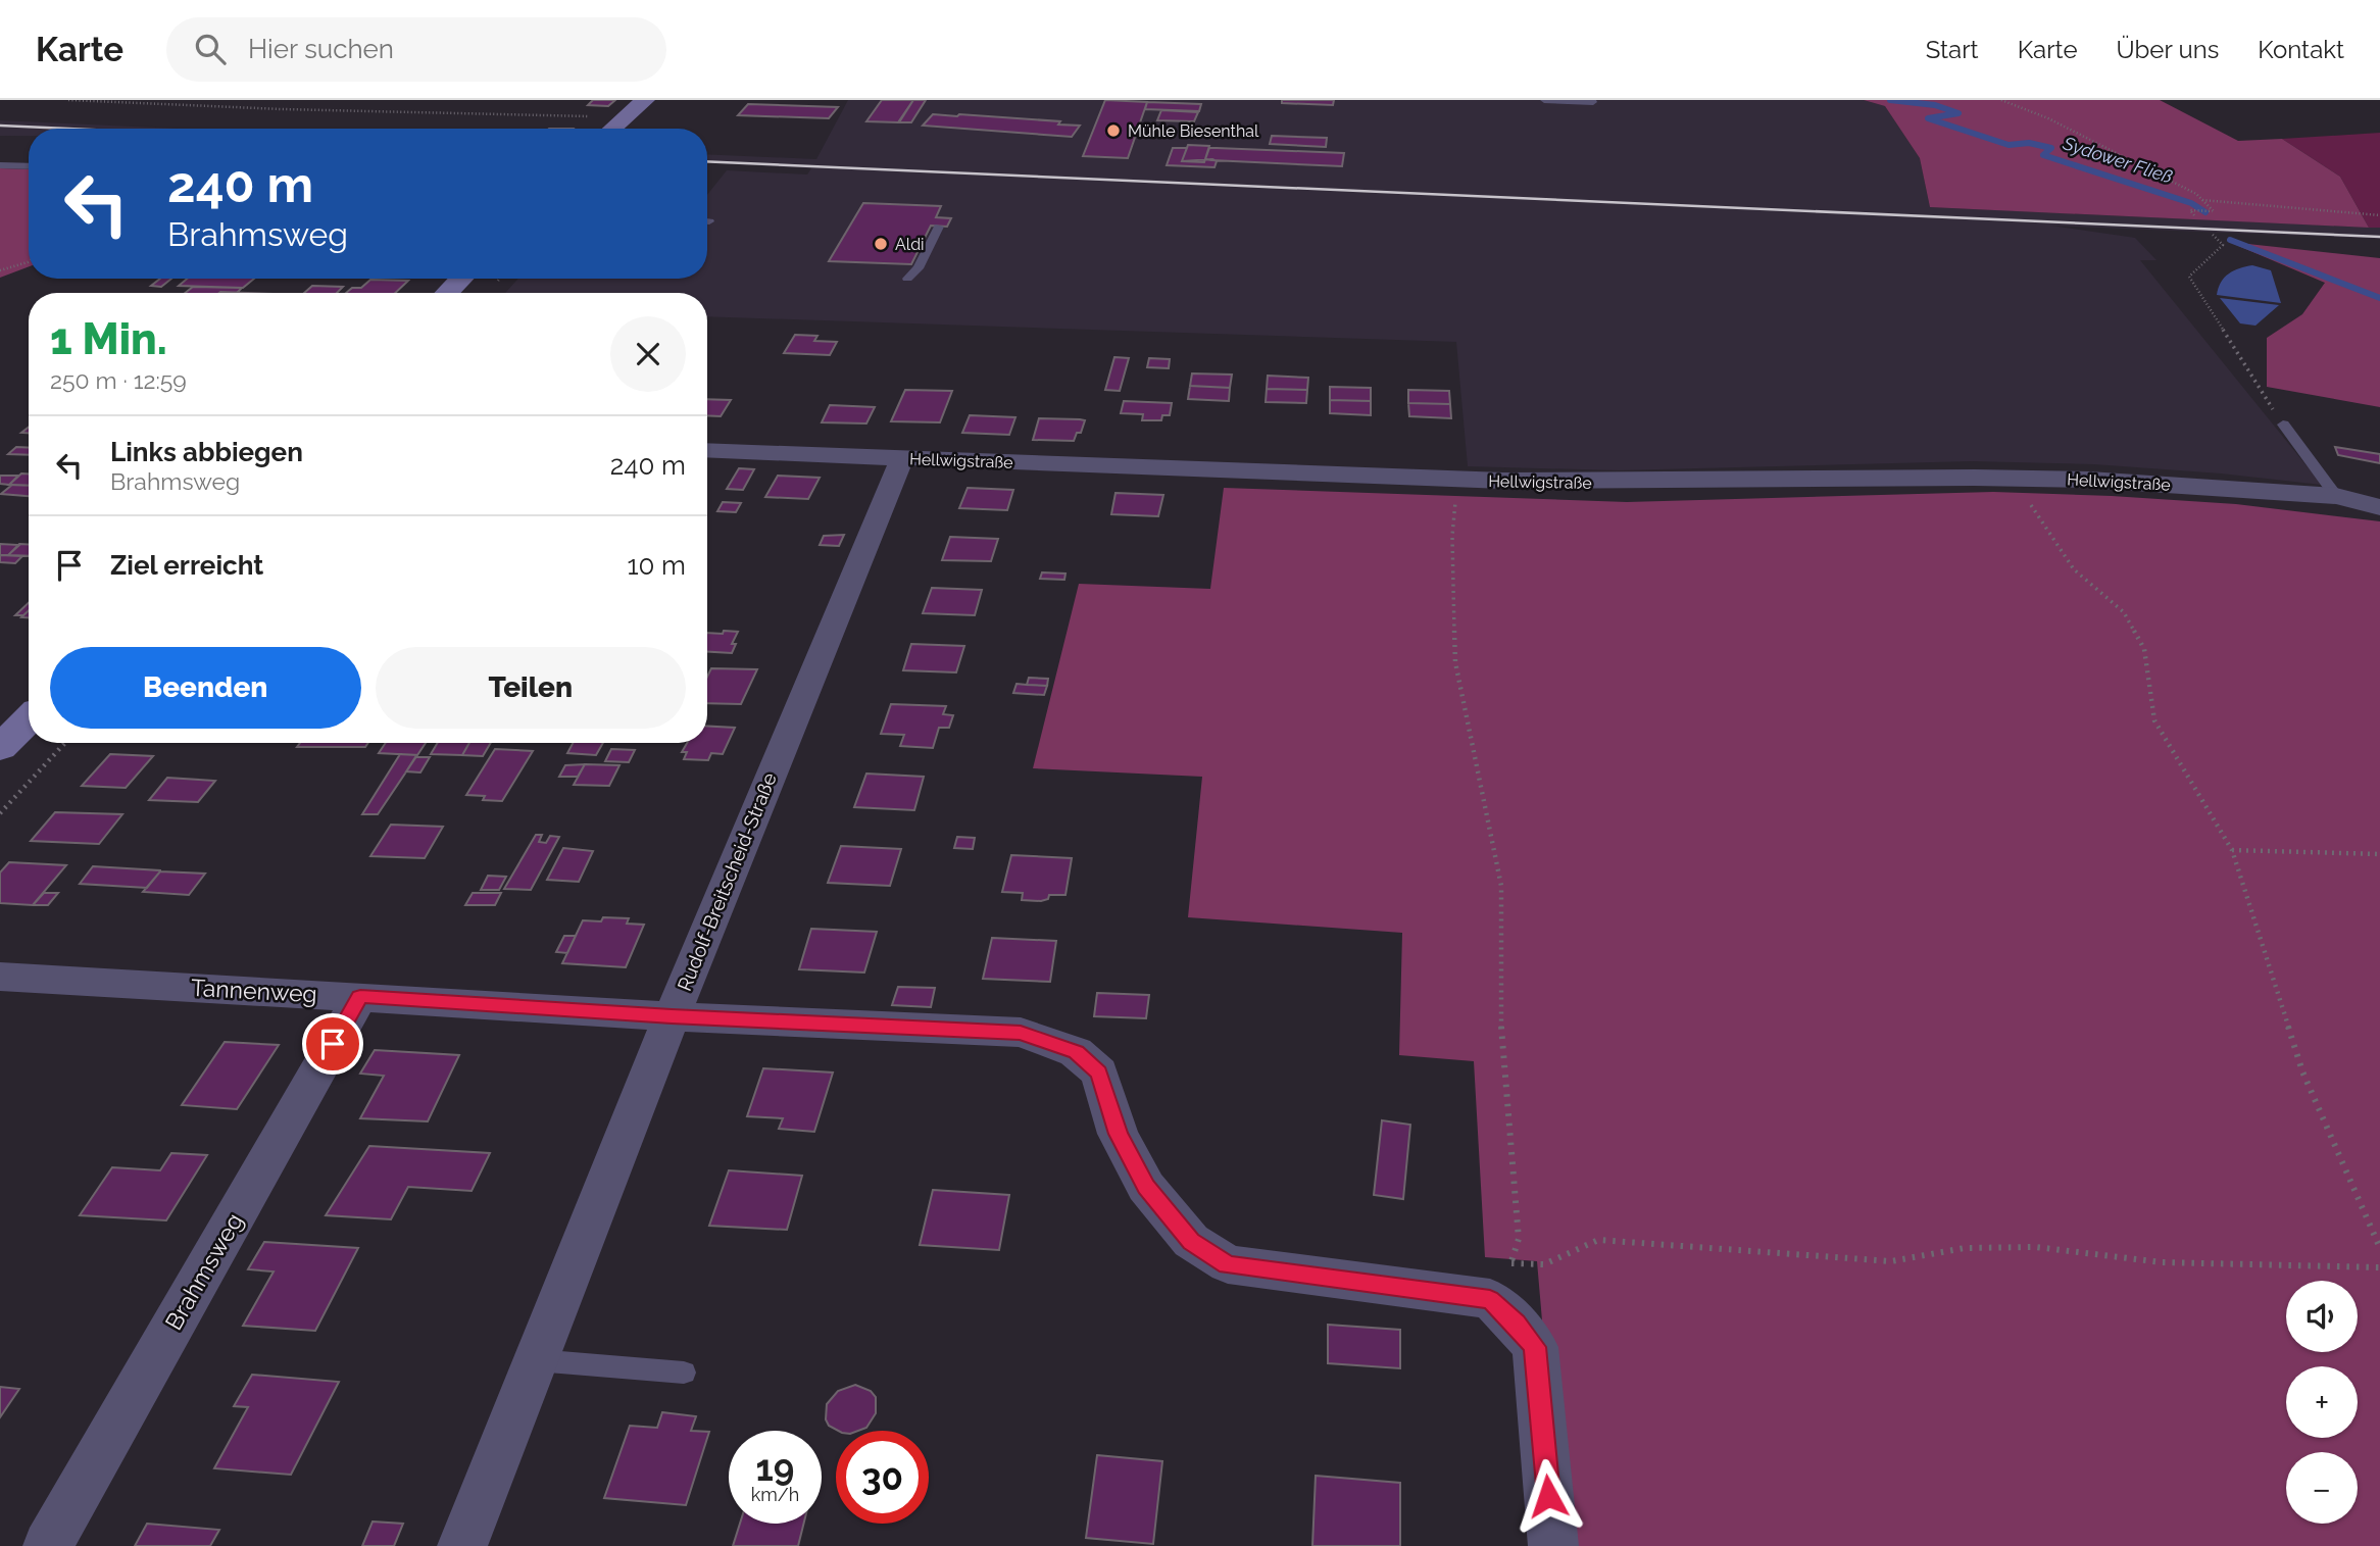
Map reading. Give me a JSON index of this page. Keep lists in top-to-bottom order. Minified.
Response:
{"streets":{"street":["Hellwigstraße","Rudolf-Breitscheid-Straße","Tannenweg","Brahmsweg"]},"crossings":[["Hellwigstraße","Rudolf-Breitscheid-Straße"],["Rudolf-Breitscheid-Straße","Tannenweg"],["Tannenweg","Brahmsweg"]],"water":["Sydower Fließ"],"places":["Mühle Biesenthal","Aldi"],"page":{"header":"Karte","search":"Hier suchen","nav":["Start","Karte","Über uns","Kontakt"],"turn":["240 m","Brahmsweg"],"heading":["1 Min.","250 m · 12:59"],"list":[{"name":"Links abbiegen","note":"Brahmsweg","value":"240 m"},{"name":"Ziel erreicht","value":"10 m"}],"buttons":["Beenden","Teilen"],"map_buttons":["+","−"],"speed":"19 km/h","limit":"30"}}
